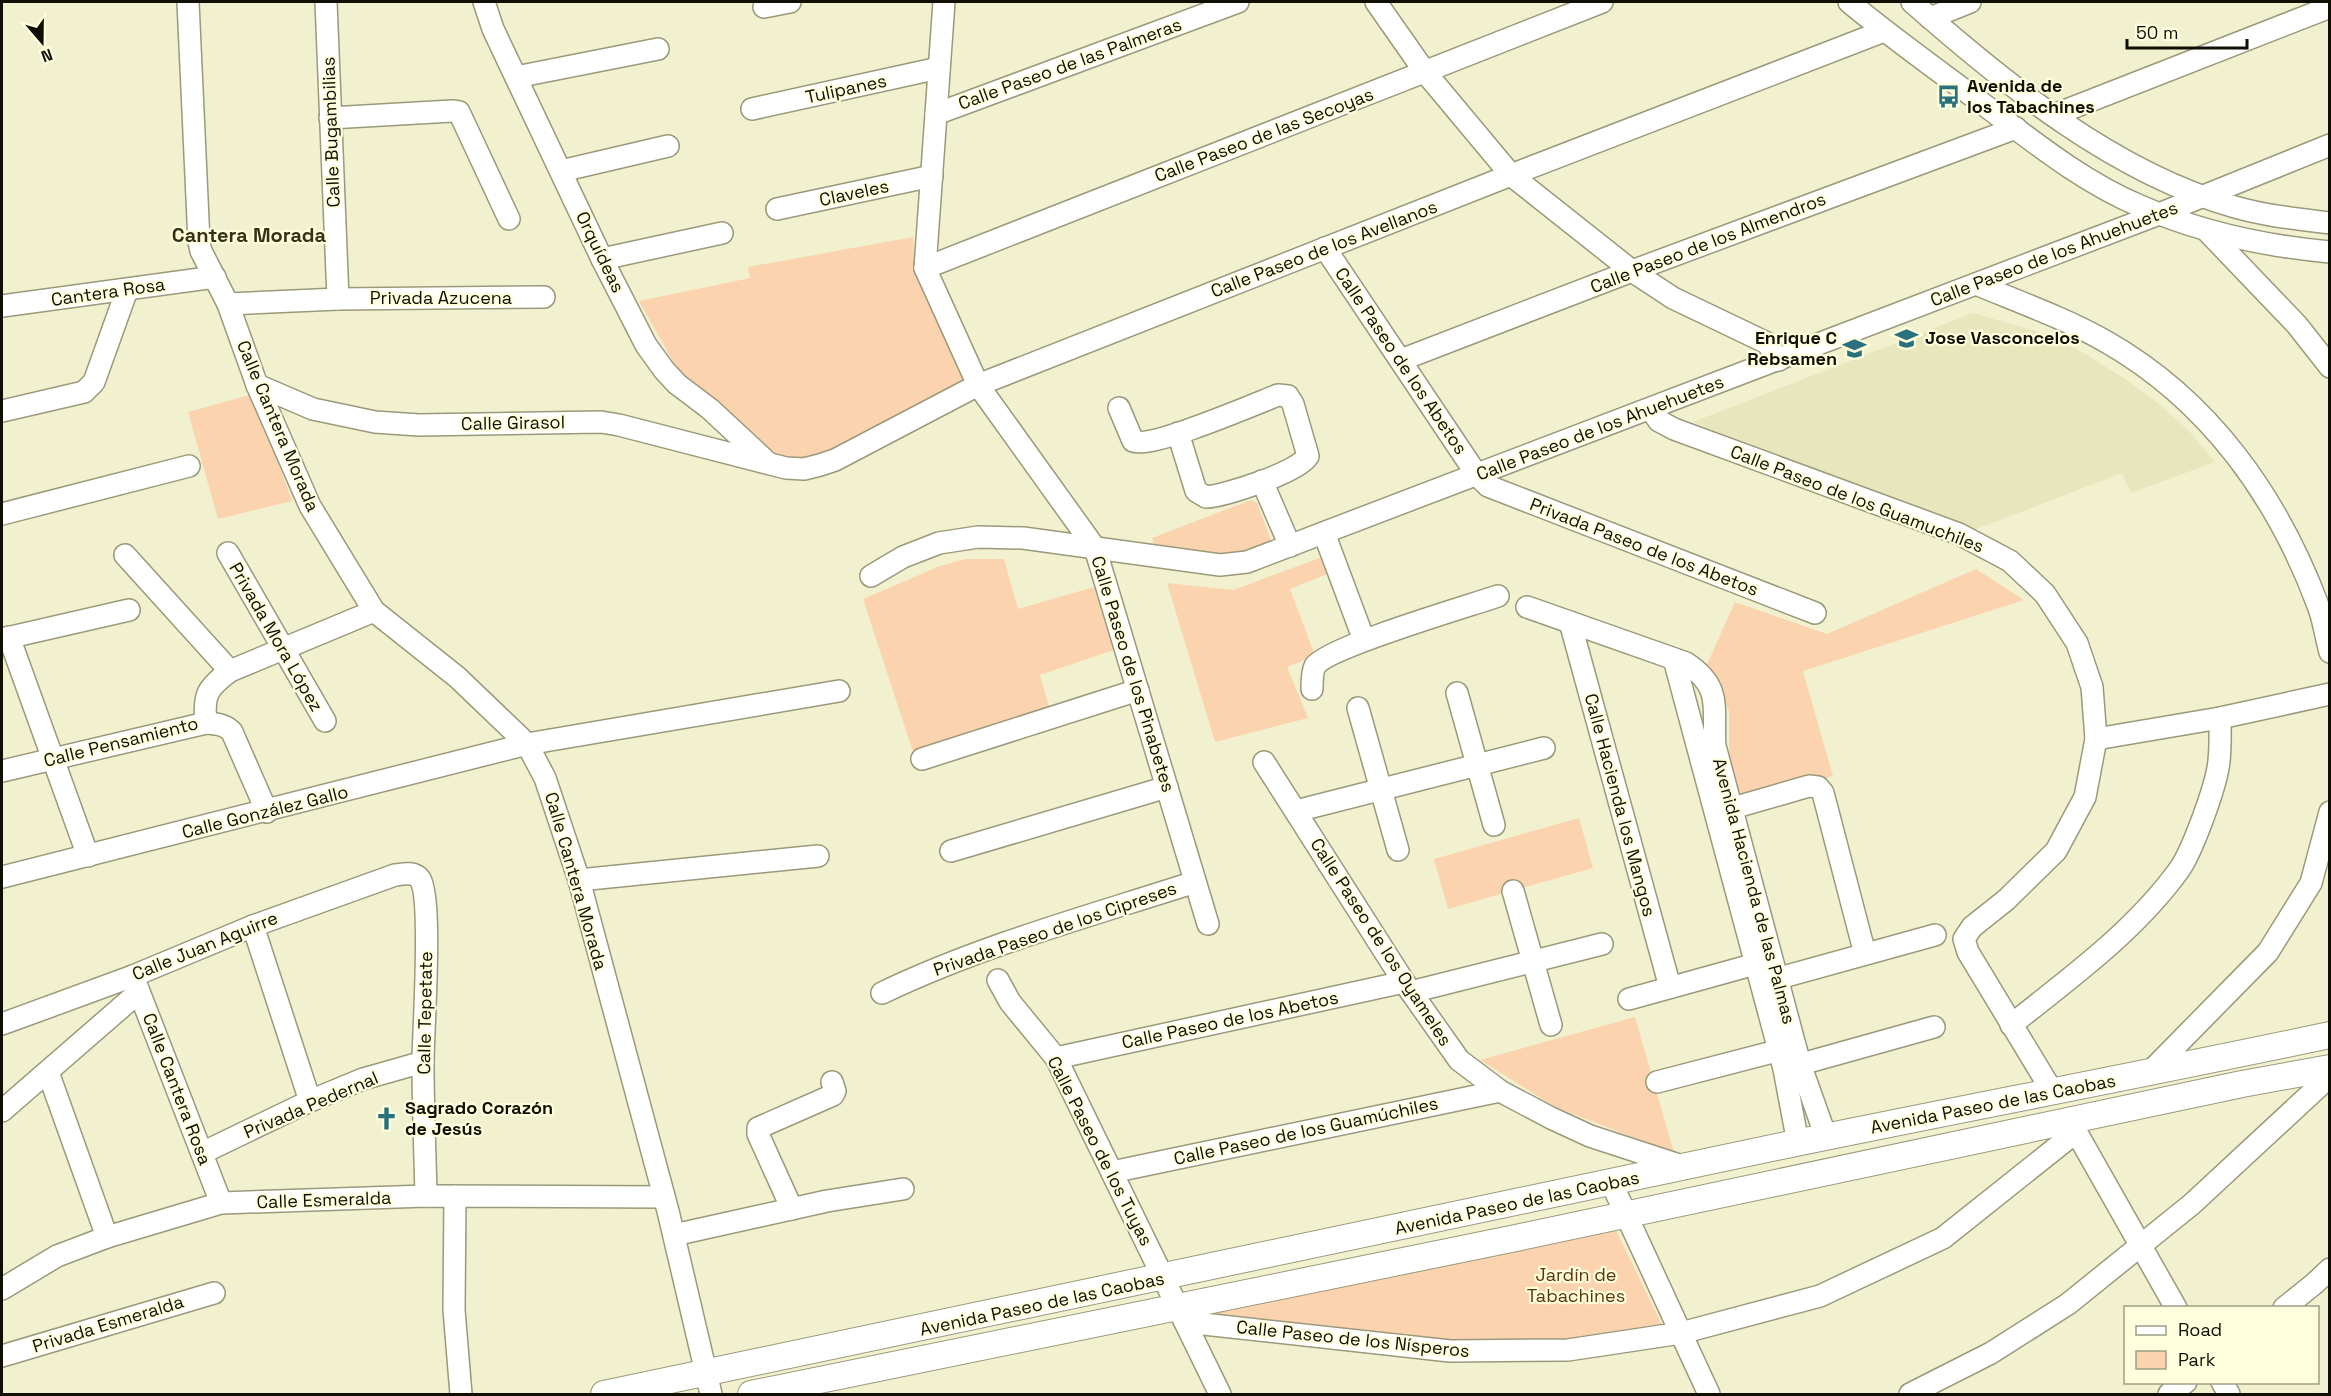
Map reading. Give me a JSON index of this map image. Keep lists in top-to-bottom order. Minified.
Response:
{"streets":{"main road":["Avenida Paseo de las Caobas"],"street":["Calle Paseo de las Palmeras","Tulipanes","Calle Bugambilias","Calle Paseo de las Secoyas","Claveles","Calle Paseo de los Almendros","Calle Paseo de los Avellanos","Orquídeas","Calle Paseo de los Ahuehuetes","Cantera Rosa","Privada Azucena","Calle Paseo de los Abetos","Calle Girasol","Calle Cantera Morada","Calle Paseo de los Guamuchiles","Privada Paseo de los Abetos","Privada Mora López","Calle Paseo de los Pinabetes","Calle Pensamiento","Calle Hacienda los Mangos","Calle González Gallo","Avenida Hacienda de las Palmas","Privada Paseo de los Cipreses","Calle Paseo de los Oyameles","Calle Juan Aguirre","Calle Tepetate","Calle Cantera Rosa","Privada Pedernal","Calle Paseo de los Guamúchiles","Calle Paseo de los Tuyas","Calle Esmeralda","Privada Esmeralda","Calle Paseo de los Nísperos"]},"crossings":[["Calle Paseo de las Palmeras","Calle Paseo de los Pinabetes"],["Tulipanes","Calle Paseo de los Pinabetes"],["Calle Bugambilias","Privada Azucena"],["Calle Paseo de las Secoyas","Calle Paseo de los Pinabetes"],["Claveles","Calle Paseo de los Pinabetes"],["Calle Paseo de los Almendros","Calle Paseo de los Abetos"],["Calle Paseo de los Avellanos","Orquídeas"],["Calle Paseo de los Avellanos","Calle Paseo de los Abetos"],["Calle Paseo de los Avellanos","Calle Girasol"],["Calle Paseo de los Avellanos","Calle Paseo de los Pinabetes"],["Orquídeas","Calle Girasol"],["Calle Paseo de los Ahuehuetes","Calle Paseo de los Abetos"],["Calle Paseo de los Ahuehuetes","Calle Paseo de los Guamuchiles"],["Calle Paseo de los Ahuehuetes","Privada Paseo de los Abetos"],["Calle Paseo de los Ahuehuetes","Calle Paseo de los Pinabetes"],["Cantera Rosa","Calle Cantera Morada"],["Privada Azucena","Calle Cantera Morada"],["Calle Paseo de los Abetos","Privada Paseo de los Abetos"],["Calle Paseo de los Abetos","Calle Paseo de los Oyameles"],["Calle Paseo de los Abetos","Calle Paseo de los Tuyas"],["Calle Girasol","Calle Cantera Morada"],["Calle Cantera Morada","Calle Pensamiento"],["Calle Cantera Morada","Calle González Gallo"],["Calle Cantera Morada","Avenida Paseo de las Caobas"],["Calle Cantera Morada","Calle Esmeralda"],["Privada Mora López","Calle Pensamiento"],["Calle Paseo de los Pinabetes","Privada Paseo de los Cipreses"],["Calle Hacienda los Mangos","Avenida Hacienda de las Palmas"],["Avenida Hacienda de las Palmas","Avenida Paseo de las Caobas"],["Calle Paseo de los Oyameles","Avenida Paseo de las Caobas"],["Calle Paseo de los Oyameles","Calle Paseo de los Guamúchiles"],["Calle Juan Aguirre","Calle Tepetate"],["Calle Juan Aguirre","Calle Cantera Rosa"],["Calle Tepetate","Privada Pedernal"],["Calle Tepetate","Calle Esmeralda"],["Calle Cantera Rosa","Privada Pedernal"],["Calle Cantera Rosa","Calle Esmeralda"],["Avenida Paseo de las Caobas","Calle Paseo de los Tuyas"],["Avenida Paseo de las Caobas","Calle Paseo de los Nísperos"],["Calle Paseo de los Guamúchiles","Calle Paseo de los Tuyas"],["Calle Paseo de los Tuyas","Calle Paseo de los Nísperos"]],"districts":["Cantera Morada"],"parks":["Jardín de Tabachines"],"places":{"bus stop":["Avenida de los Tabachines"],"school or university":["Jose Vasconcelos","Enrique C Rebsamen"],"church":["Sagrado Corazón de Jesús"]},"legend":["Road","Park"],"scale_bar":"50 m","north":"bottom"}
